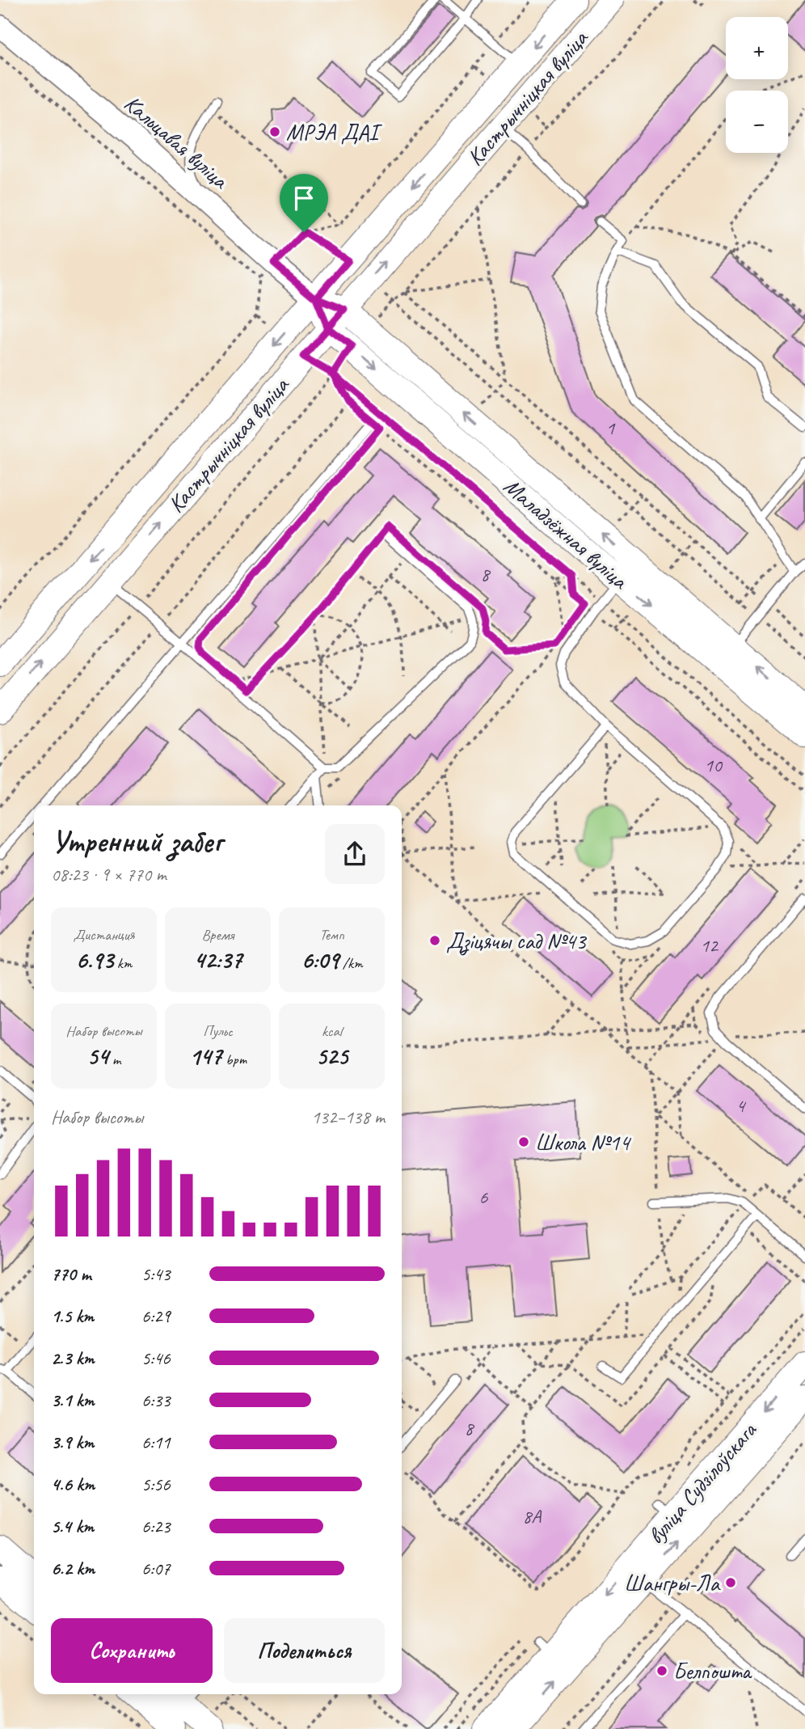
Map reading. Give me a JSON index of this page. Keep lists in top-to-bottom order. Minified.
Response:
{"streets":{"main road":["Кастрычніцкая вуліца","Маладзёжная вуліца","вуліца Судзілоўскага"],"street":["Кальцавая вуліца"]},"crossings":[["Кастрычніцкая вуліца","Кальцавая вуліца"],["Кастрычніцкая вуліца","Маладзёжная вуліца"],["Кальцавая вуліца","Маладзёжная вуліца"]],"places":["МРЭА ДАІ","Дзіцячы сад №43","Школа №14","Шангры-Ла","Белпошта"],"house_numbers":["1","8","10","12","4","6","8","8А"],"page":{"map_buttons":["+","−"],"heading":["Утренний забег","08:23 · 9 × 770 m"],"stats":[["Дистанция","6.93 km"],["Время","42:37"],["Темп","6:09 /km"],["Набор высоты","54 m"],["Пульс","147 bpm"],["kcal","525"]],"chart":["Набор высоты","132–138 m"],"list":[{"name":"770 m","note":"5:43"},{"name":"1.5 km","note":"6:29"},{"name":"2.3 km","note":"5:46"},{"name":"3.1 km","note":"6:33"},{"name":"3.9 km","note":"6:11"},{"name":"4.6 km","note":"5:56"},{"name":"5.4 km","note":"6:23"},{"name":"6.2 km","note":"6:07"}],"buttons":["Сохранить","Поделиться"]}}
